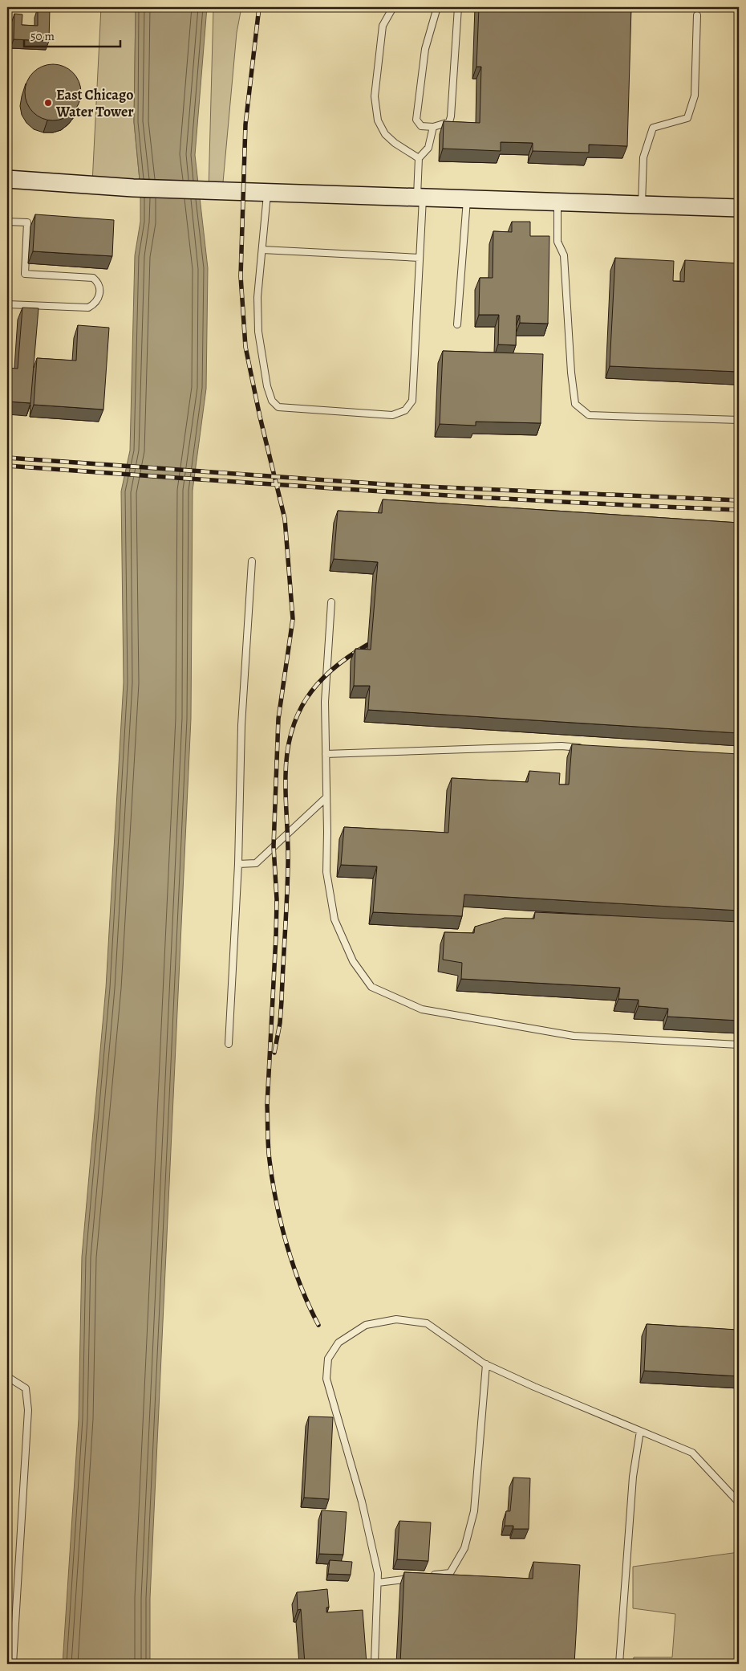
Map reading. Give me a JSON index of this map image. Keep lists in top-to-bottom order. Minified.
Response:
{"places":["East Chicago Water Tower"],"scale_bar":"50 m"}
